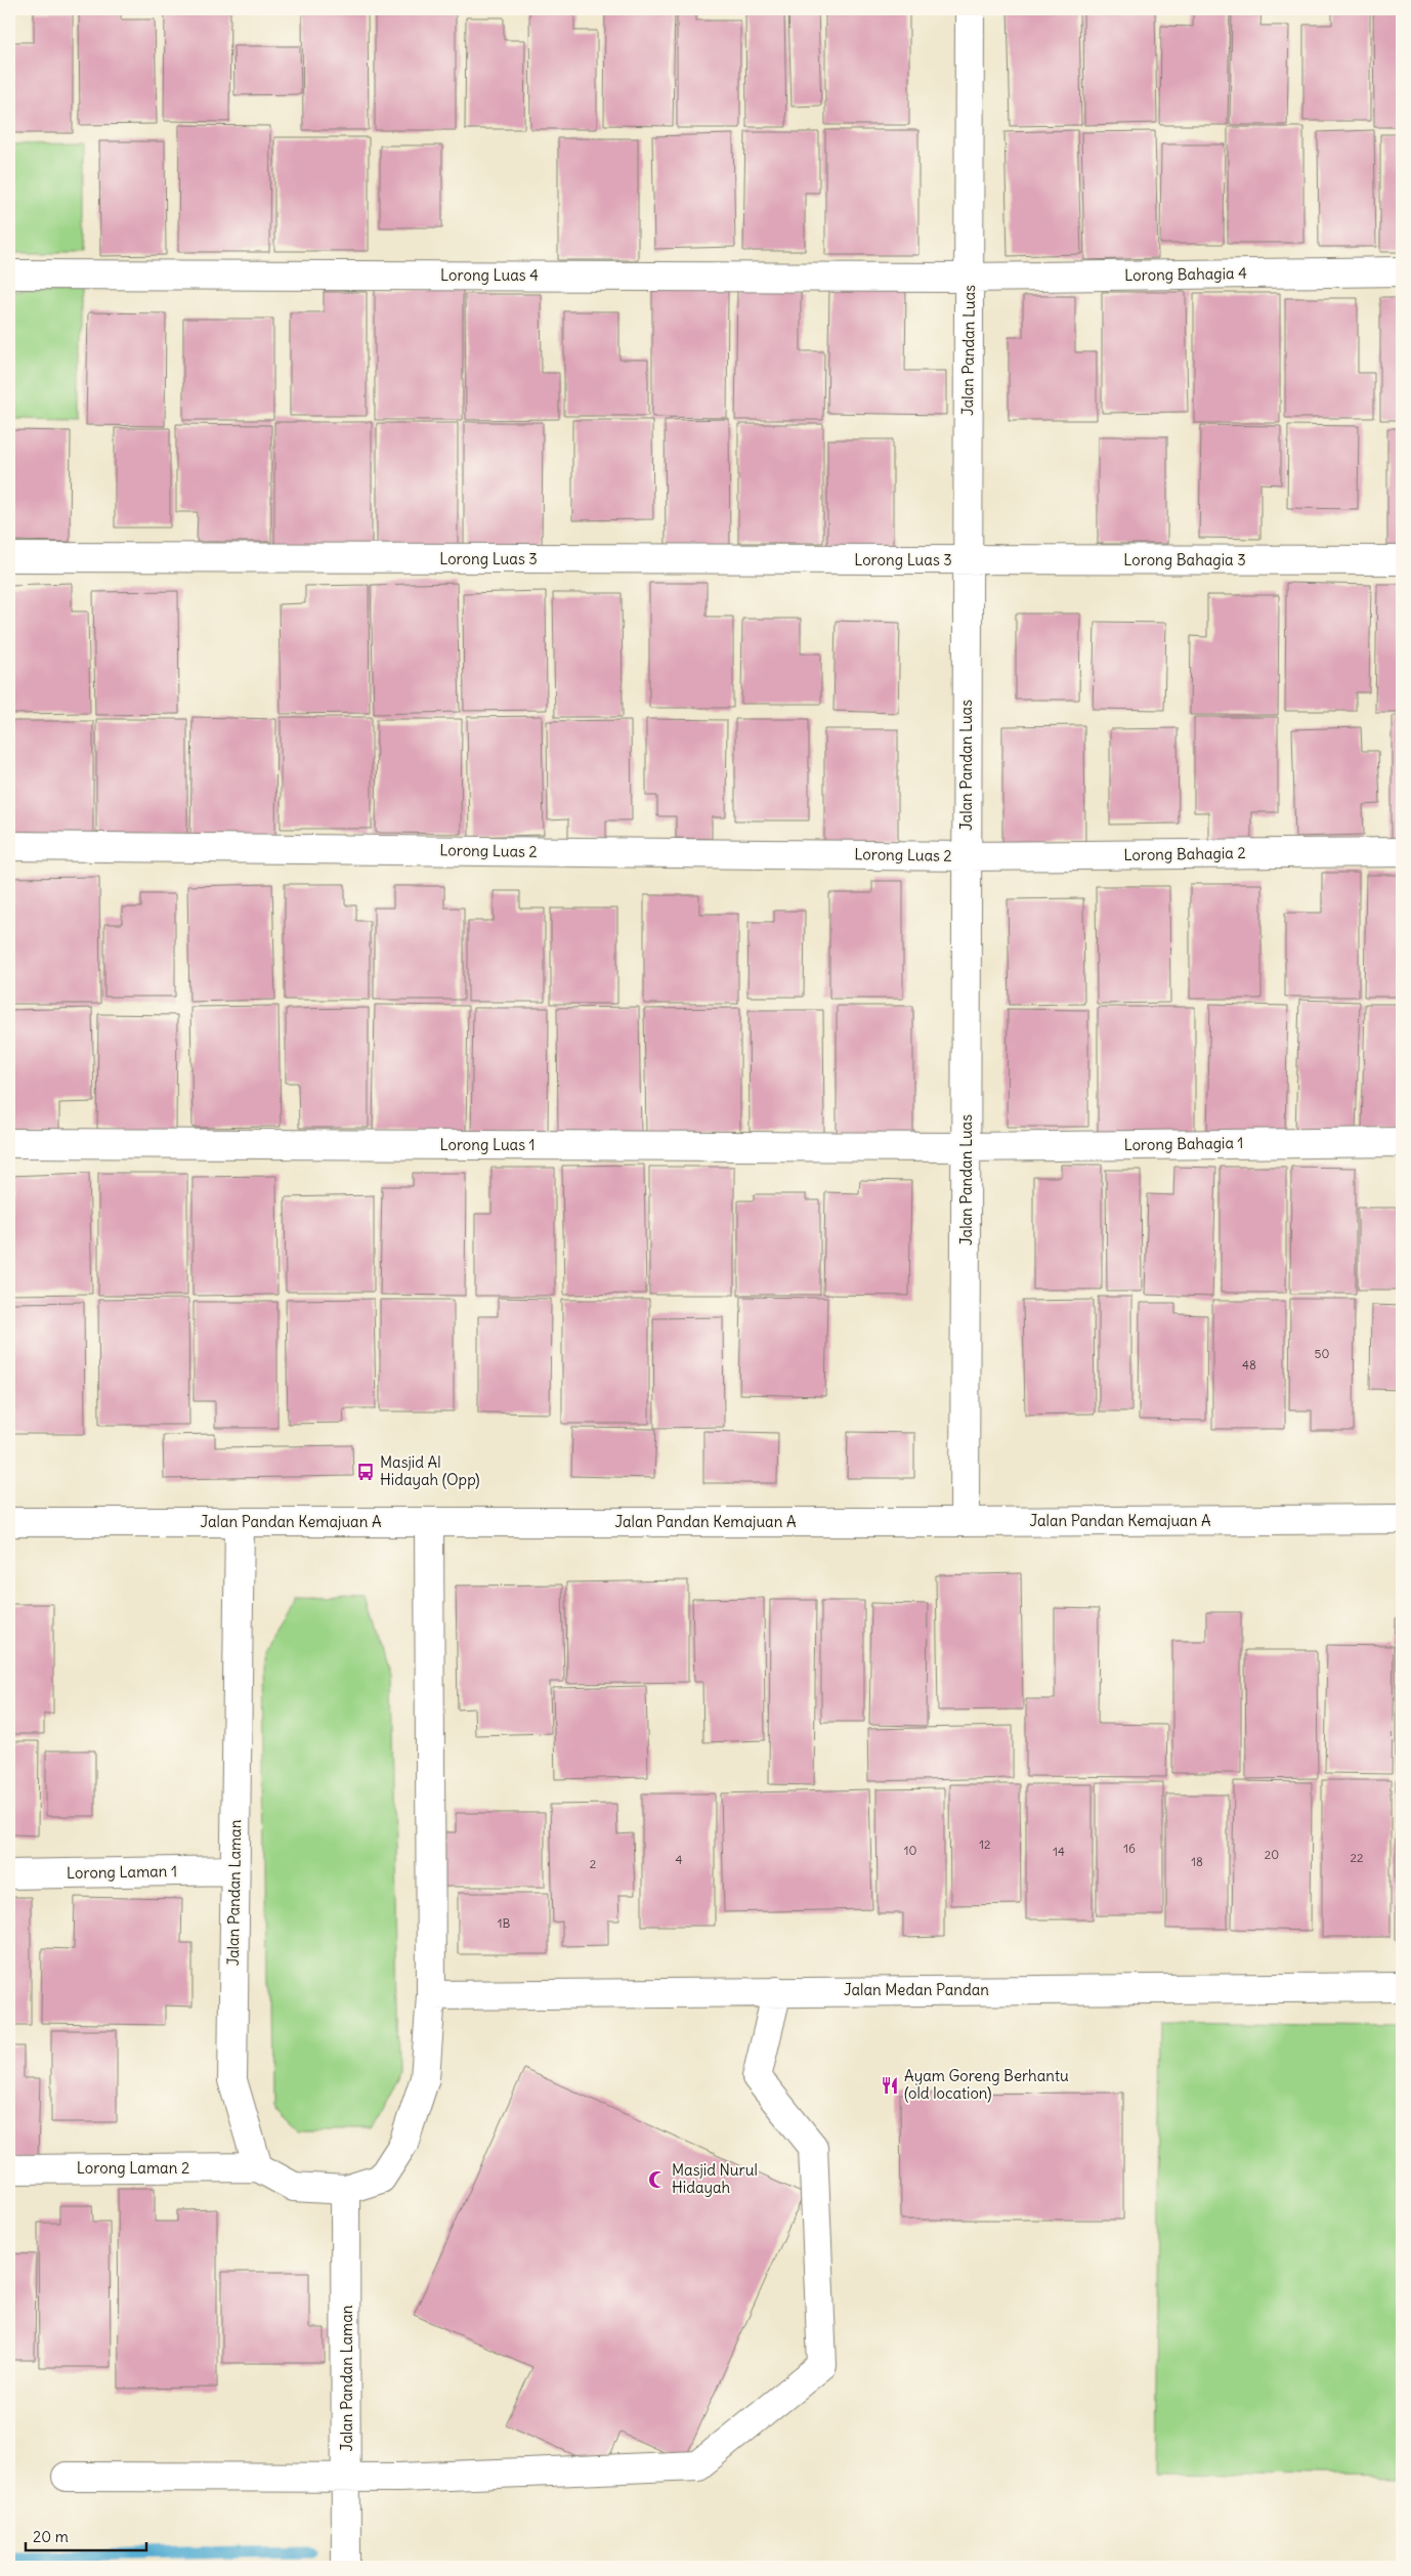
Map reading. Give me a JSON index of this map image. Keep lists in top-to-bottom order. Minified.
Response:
{"streets":{"street":["Lorong Bahagia 4","Lorong Luas 4","Jalan Pandan Luas","Lorong Luas 3","Lorong Bahagia 3","Lorong Luas 2","Lorong Bahagia 2","Lorong Bahagia 1","Lorong Luas 1","Jalan Pandan Kemajuan A","Lorong Laman 1","Jalan Pandan Laman","Jalan Medan Pandan","Lorong Laman 2"]},"crossings":[["Lorong Bahagia 4","Lorong Luas 4"],["Lorong Bahagia 4","Jalan Pandan Luas"],["Lorong Luas 4","Jalan Pandan Luas"],["Jalan Pandan Luas","Lorong Luas 3"],["Jalan Pandan Luas","Lorong Bahagia 3"],["Jalan Pandan Luas","Lorong Luas 2"],["Jalan Pandan Luas","Lorong Bahagia 2"],["Jalan Pandan Luas","Lorong Bahagia 1"],["Jalan Pandan Luas","Lorong Luas 1"],["Jalan Pandan Luas","Jalan Pandan Kemajuan A"],["Lorong Luas 3","Lorong Bahagia 3"],["Lorong Luas 2","Lorong Bahagia 2"],["Lorong Bahagia 1","Lorong Luas 1"],["Jalan Pandan Kemajuan A","Jalan Pandan Laman"],["Lorong Laman 1","Jalan Pandan Laman"],["Jalan Pandan Laman","Lorong Laman 2"]],"places":{"bus stop":["Masjid Al Hidayah (Opp)"],"restaurant":["Ayam Goreng Berhantu (old location)"],"mosque":["Masjid Nurul Hidayah"]},"house_numbers":["50","48","12","16","10","14","20","22","4","18","2","1B"],"scale_bar":"20 m"}
